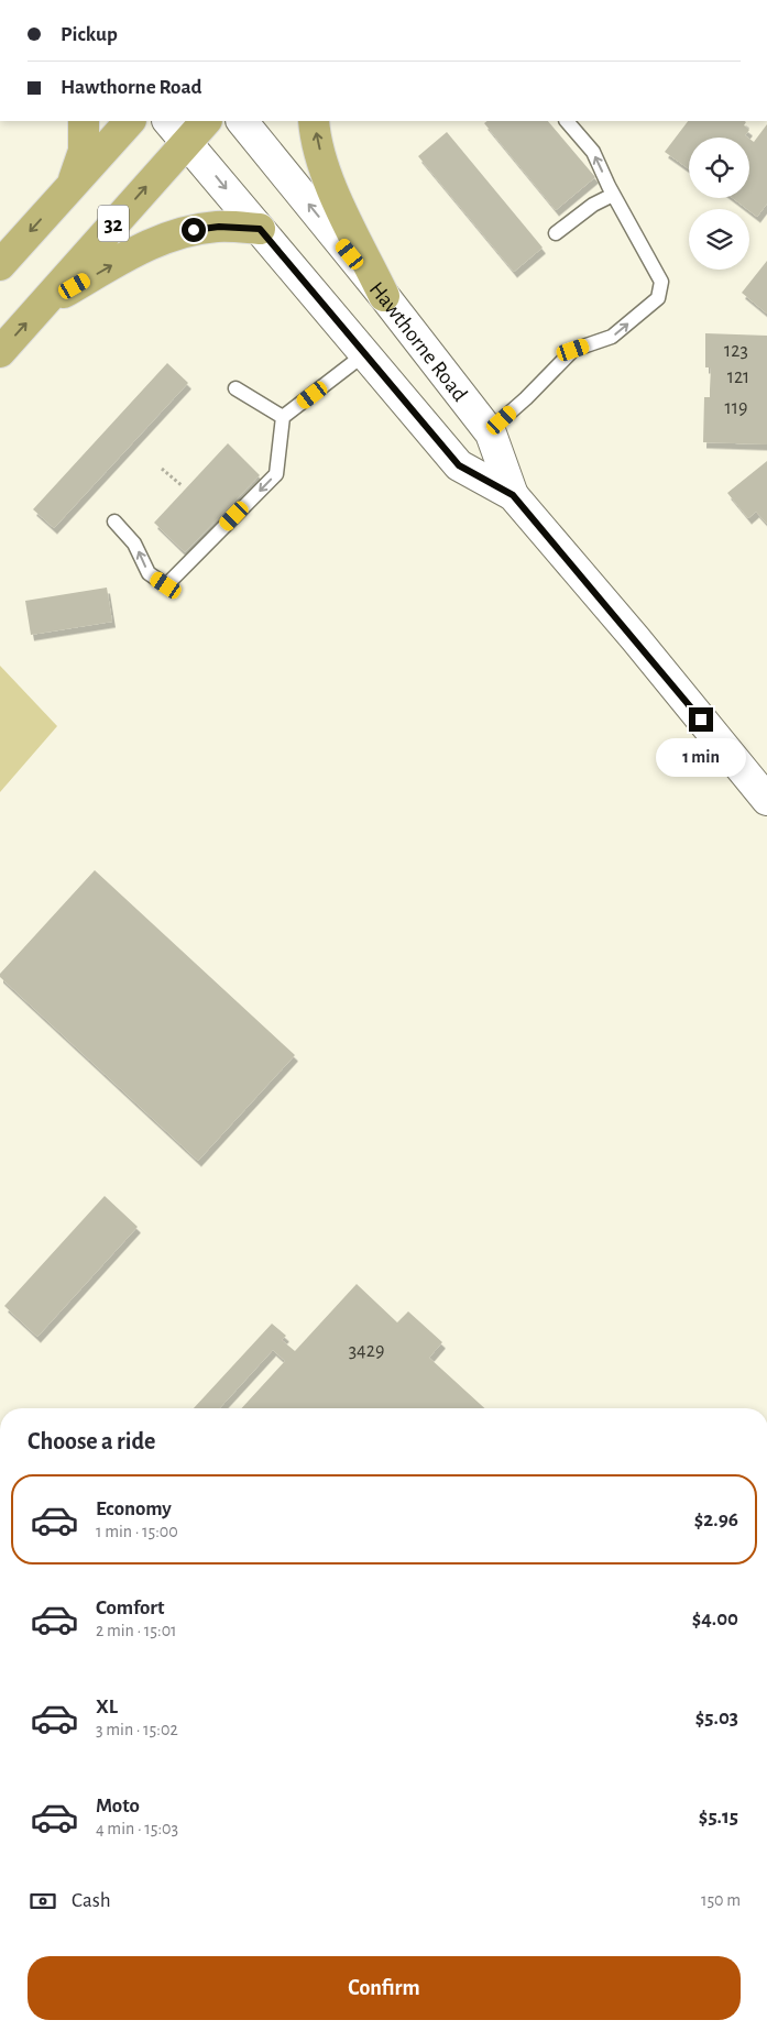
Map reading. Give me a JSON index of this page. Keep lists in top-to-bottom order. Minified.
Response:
{"streets":{"main road":["32","Hawthorne Road"]},"crossings":[["32","Hawthorne Road"]],"house_numbers":["123","121","119","3429"],"page":{"banner":["Pickup","Hawthorne Road"],"bubble":"1 min","heading":"Choose a ride","list":[{"name":"Economy","note":"1 min · 15:00","value":"$2.96"},{"name":"Comfort","note":"2 min · 15:01","value":"$4.00"},{"name":"XL","note":"3 min · 15:02","value":"$5.03"},{"name":"Moto","note":"4 min · 15:03","value":"$5.15"}],"pay":["Cash","150 m"],"buttons":"Confirm"}}
